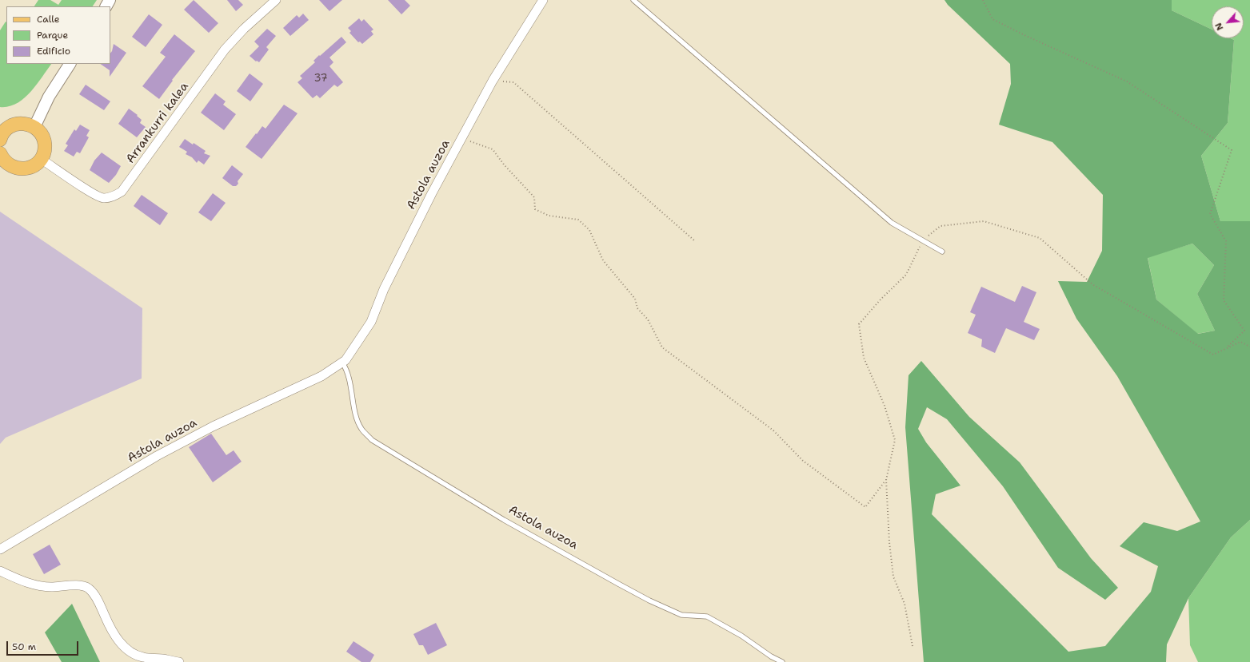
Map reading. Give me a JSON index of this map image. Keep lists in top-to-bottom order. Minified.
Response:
{"streets":{"street":["Arrankurri kalea","Astola auzoa"]},"house_numbers":["37"],"legend":["Calle","Parque","Edificio"],"scale_bar":"50 m","north":"bottom left"}
